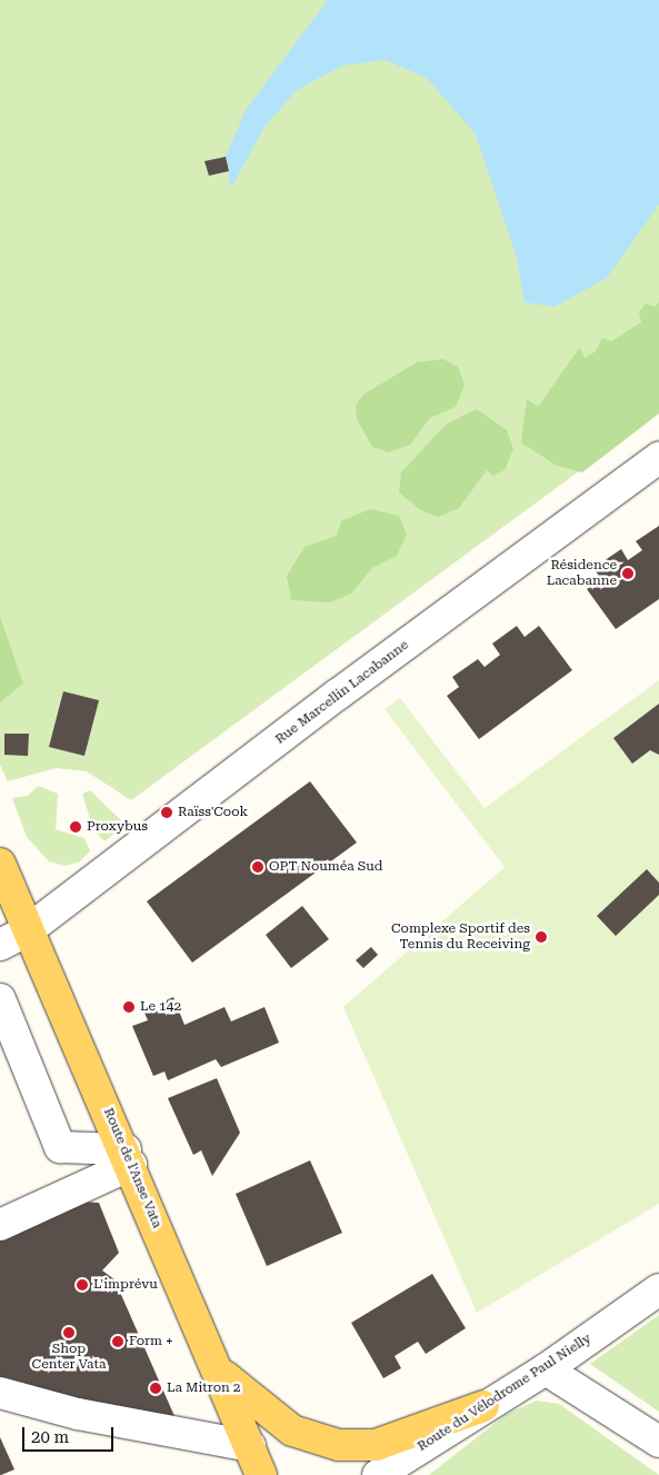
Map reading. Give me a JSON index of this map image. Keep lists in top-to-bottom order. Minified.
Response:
{"streets":{"main road":["Route de l'Anse Vata"],"street":["Rue Marcellin Lacabanne","Route du Vélodrome Paul Nielly"]},"crossings":[["Rue Marcellin Lacabanne","Route de l'Anse Vata"]],"places":["Résidence Lacabanne","Raïss'Cook","Proxybus","OPT Nouméa Sud","Complexe Sportif des Tennis du Receiving","Le 142","L'imprévu","Shop Center Vata","Form +","La Mitron 2"],"scale_bar":"20 m"}
